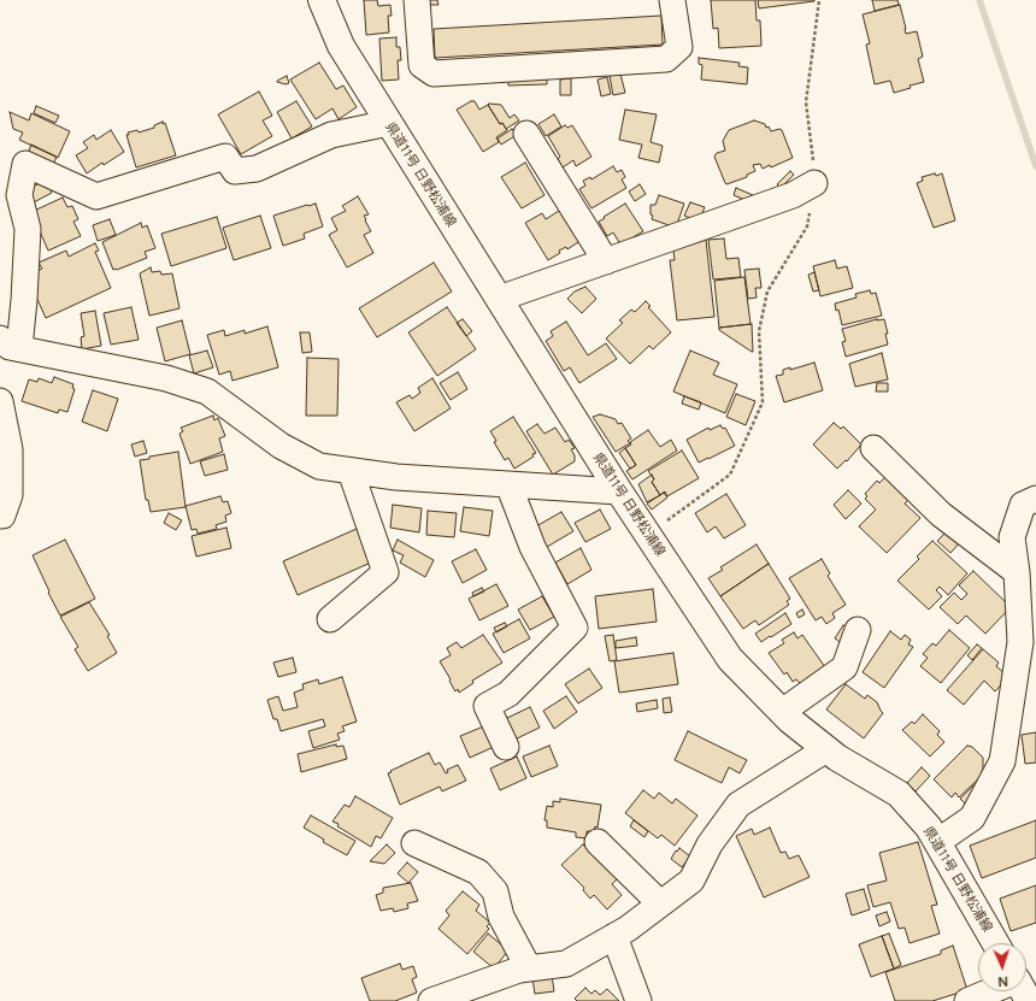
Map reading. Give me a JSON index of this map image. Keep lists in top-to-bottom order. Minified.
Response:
{"streets":{"main road":["県道11号 日野松浦線"]},"north":"bottom"}
